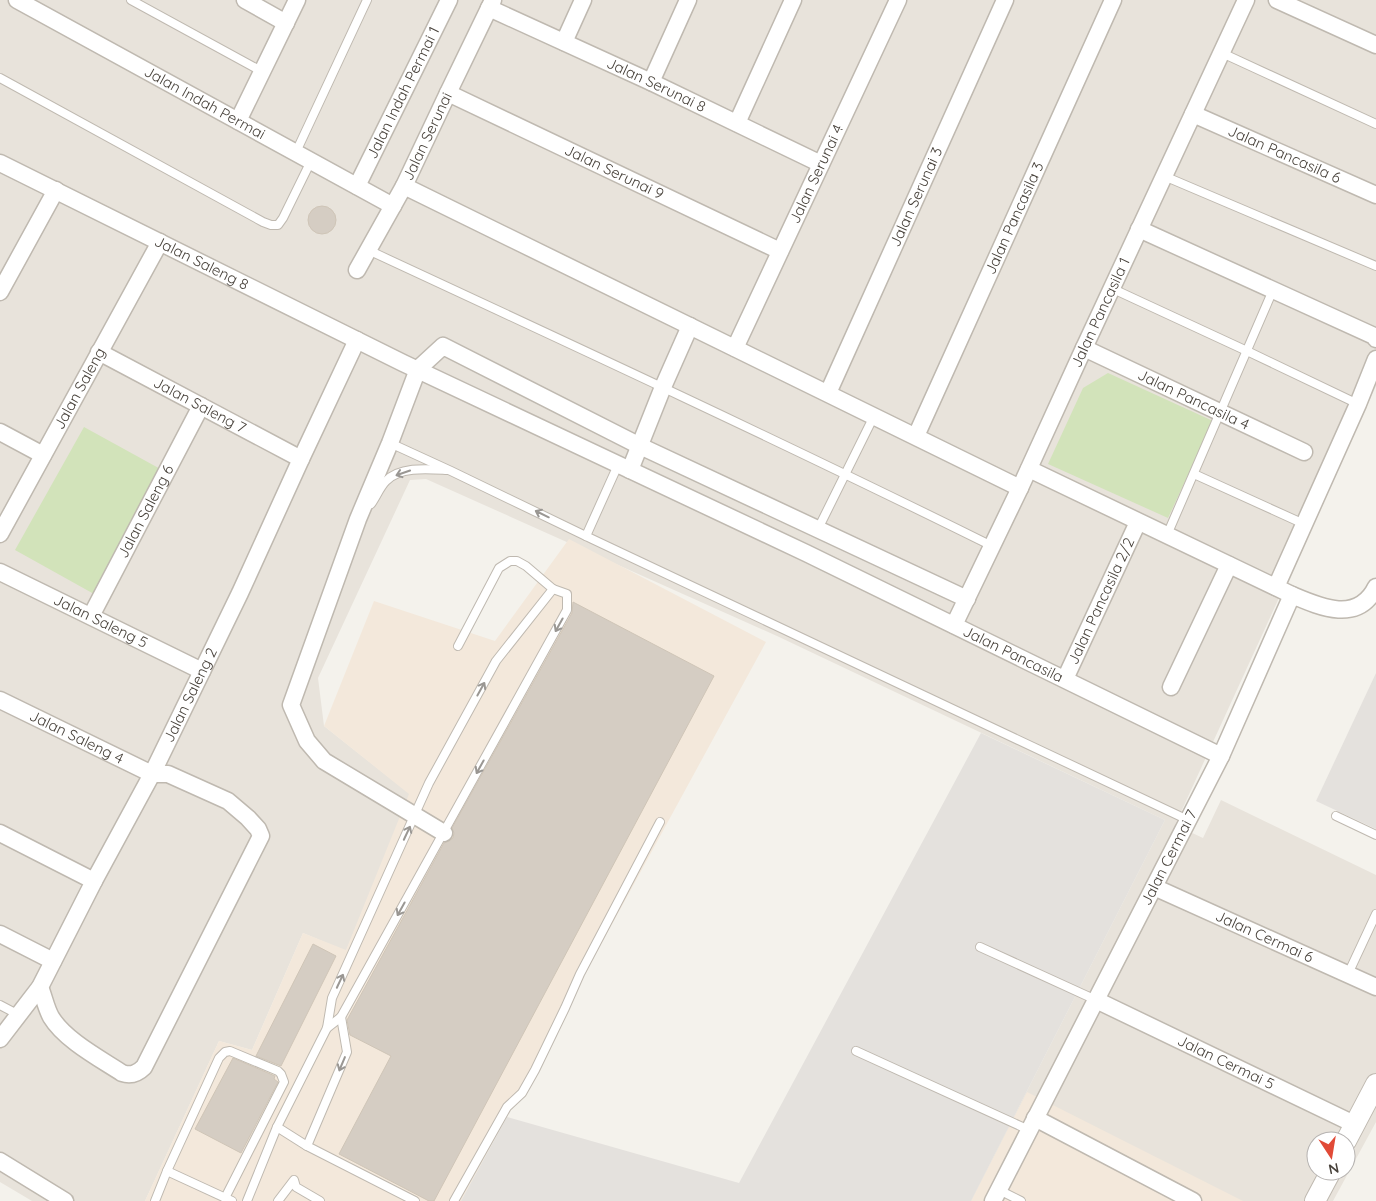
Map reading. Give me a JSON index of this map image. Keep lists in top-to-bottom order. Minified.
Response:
{"streets":{"street":["Jalan Serunai 8","Jalan Indah Permai 1","Jalan Indah Permai","Jalan Serunai","Jalan Pancasila 6","Jalan Serunai 9","Jalan Serunai 4","Jalan Serunai 3","Jalan Pancasila 3","Jalan Saleng 8","Jalan Pancasila 1","Jalan Saleng","Jalan Pancasila 4","Jalan Saleng 7","Jalan Saleng 6","Jalan Pancasila 2/2","Jalan Saleng 5","Jalan Pancasila","Jalan Saleng 2","Jalan Saleng 4","Jalan Cermai 7","Jalan Cermai 6","Jalan Cermai 5"]},"crossings":[["Jalan Serunai 8","Jalan Serunai"],["Jalan Serunai 8","Jalan Serunai 4"],["Jalan Indah Permai 1","Jalan Indah Permai"],["Jalan Indah Permai","Jalan Serunai"],["Jalan Serunai","Jalan Serunai 9"],["Jalan Pancasila 6","Jalan Pancasila 1"],["Jalan Serunai 9","Jalan Serunai 4"],["Jalan Saleng 8","Jalan Saleng"],["Jalan Saleng 8","Jalan Pancasila"],["Jalan Saleng 8","Jalan Saleng 2"],["Jalan Pancasila 1","Jalan Pancasila 4"],["Jalan Pancasila 1","Jalan Pancasila"],["Jalan Saleng","Jalan Saleng 7"],["Jalan Saleng 7","Jalan Saleng 6"],["Jalan Saleng 7","Jalan Saleng 2"],["Jalan Saleng 6","Jalan Saleng 5"],["Jalan Pancasila 2/2","Jalan Pancasila"],["Jalan Saleng 5","Jalan Saleng 2"],["Jalan Pancasila","Jalan Cermai 7"],["Jalan Saleng 2","Jalan Saleng 4"],["Jalan Cermai 7","Jalan Cermai 6"],["Jalan Cermai 7","Jalan Cermai 5"]],"north":"bottom"}
